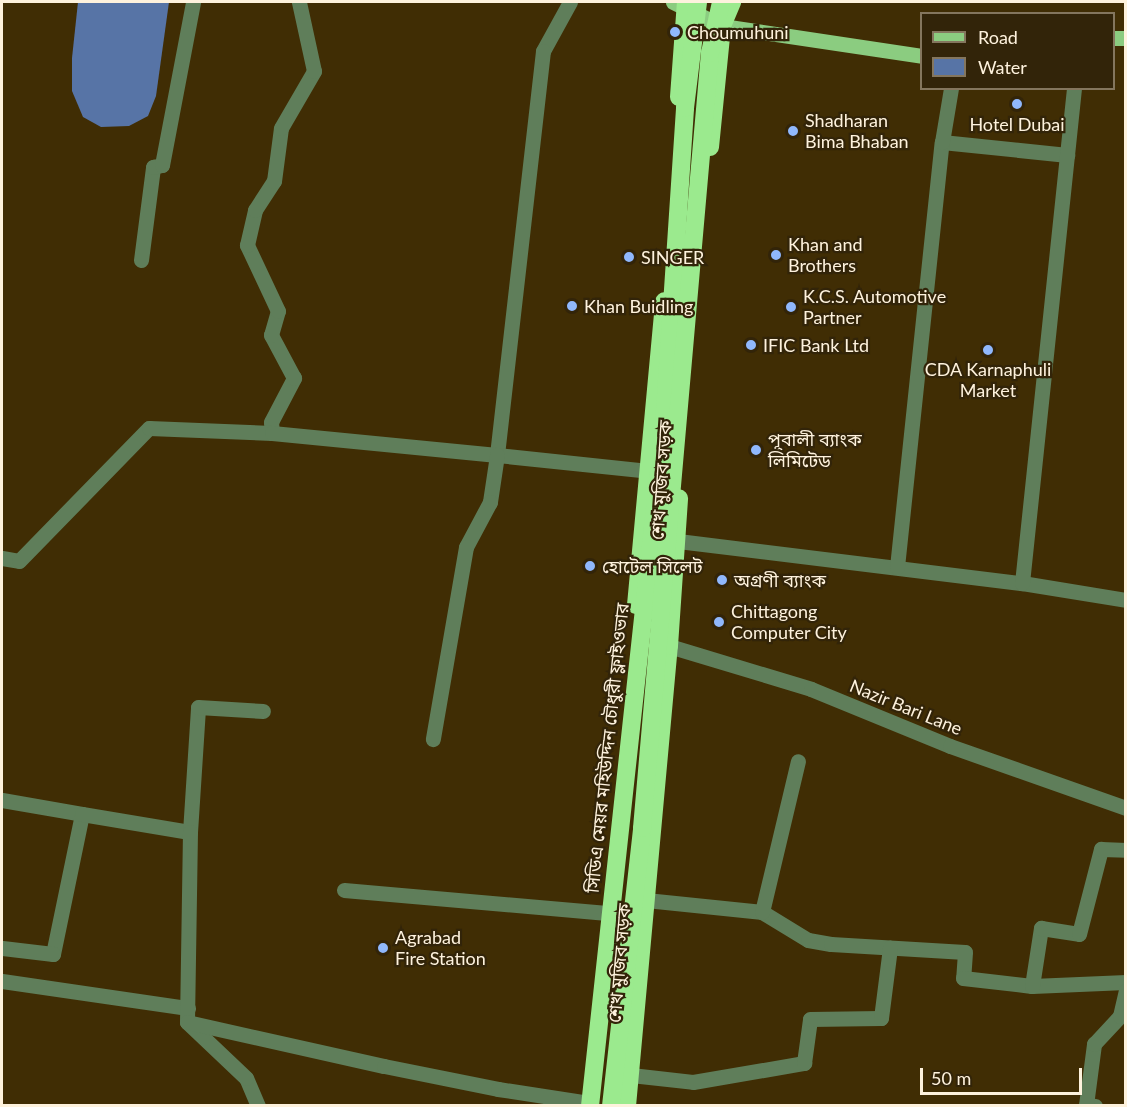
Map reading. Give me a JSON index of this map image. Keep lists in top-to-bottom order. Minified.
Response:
{"streets":{"highway":["শেখ মুজিব সড়ক","সিডিএ মেয়র মহিউদ্দিন চৌধুরী ফ্লাইওভার"],"street":["Nazir Bari Lane"]},"crossings":[["শেখ মুজিব সড়ক","Nazir Bari Lane"],["শেখ মুজিব সড়ক","সিডিএ মেয়র মহিউদ্দিন চৌধুরী ফ্লাইওভার"]],"places":["Choumuhuni","Hotel Dubai","Shadharan Bima Bhaban","Khan and Brothers","SINGER","Khan Buidling","K.C.S. Automotive Partner","IFIC Bank Ltd","CDA Karnaphuli Market","পূবালী ব্যাংক লিমিটেড","হোটেল সিলেট","অগ্রণী ব্যাংক","Chittagong Computer City","Agrabad Fire Station"],"legend":["Road","Water"],"scale_bar":"50 m"}
